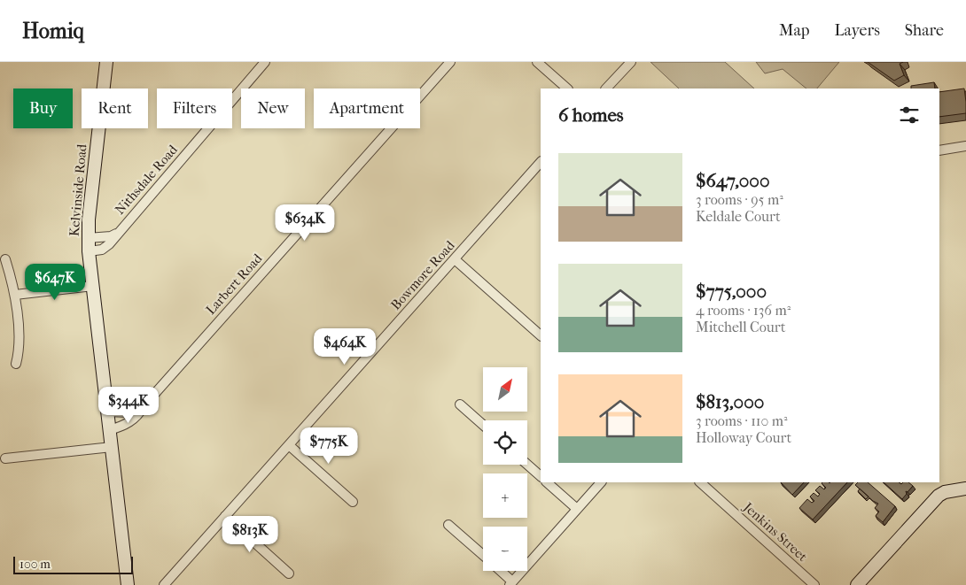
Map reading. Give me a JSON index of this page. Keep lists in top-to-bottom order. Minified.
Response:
{"streets":{"street":["Nithsdale Road","Kelvinside Road","Bowmore Road","Larbert Road","Jenkins Street"]},"crossings":[["Nithsdale Road","Kelvinside Road"],["Kelvinside Road","Larbert Road"]],"scale_bar":"100 m","north":"top right","page":{"header":"Homiq","nav":["Map","Layers","Share"],"chip":["Buy","Rent","Filters","New","Apartment"],"heading":"6 homes","list":[{"name":"$647,000","note":"3 rooms · 95 m² · Keldale Court"},{"name":"$775,000","note":"4 rooms · 136 m² · Mitchell Court"},{"name":"$813,000","note":"3 rooms · 110 m² · Holloway Court"}],"price":["$634K","$647K","$464K","$344K","$775K","$813K"],"map_buttons":["+","−"],"scale":"100 m"}}
